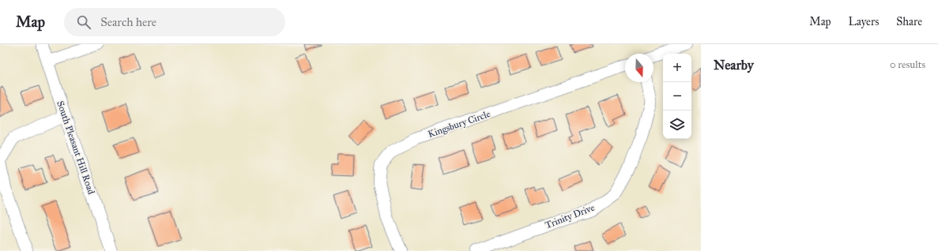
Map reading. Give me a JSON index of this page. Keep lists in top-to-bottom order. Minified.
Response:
{"streets":{"street":["Kingsbury Circle","South Pleasant Hill Road","Trinity Drive"]},"north":"bottom","page":{"header":"Map","search":"Search here","nav":["Map","Layers","Share"],"heading":["Nearby","0 results"],"map_buttons":["+","−"]}}
